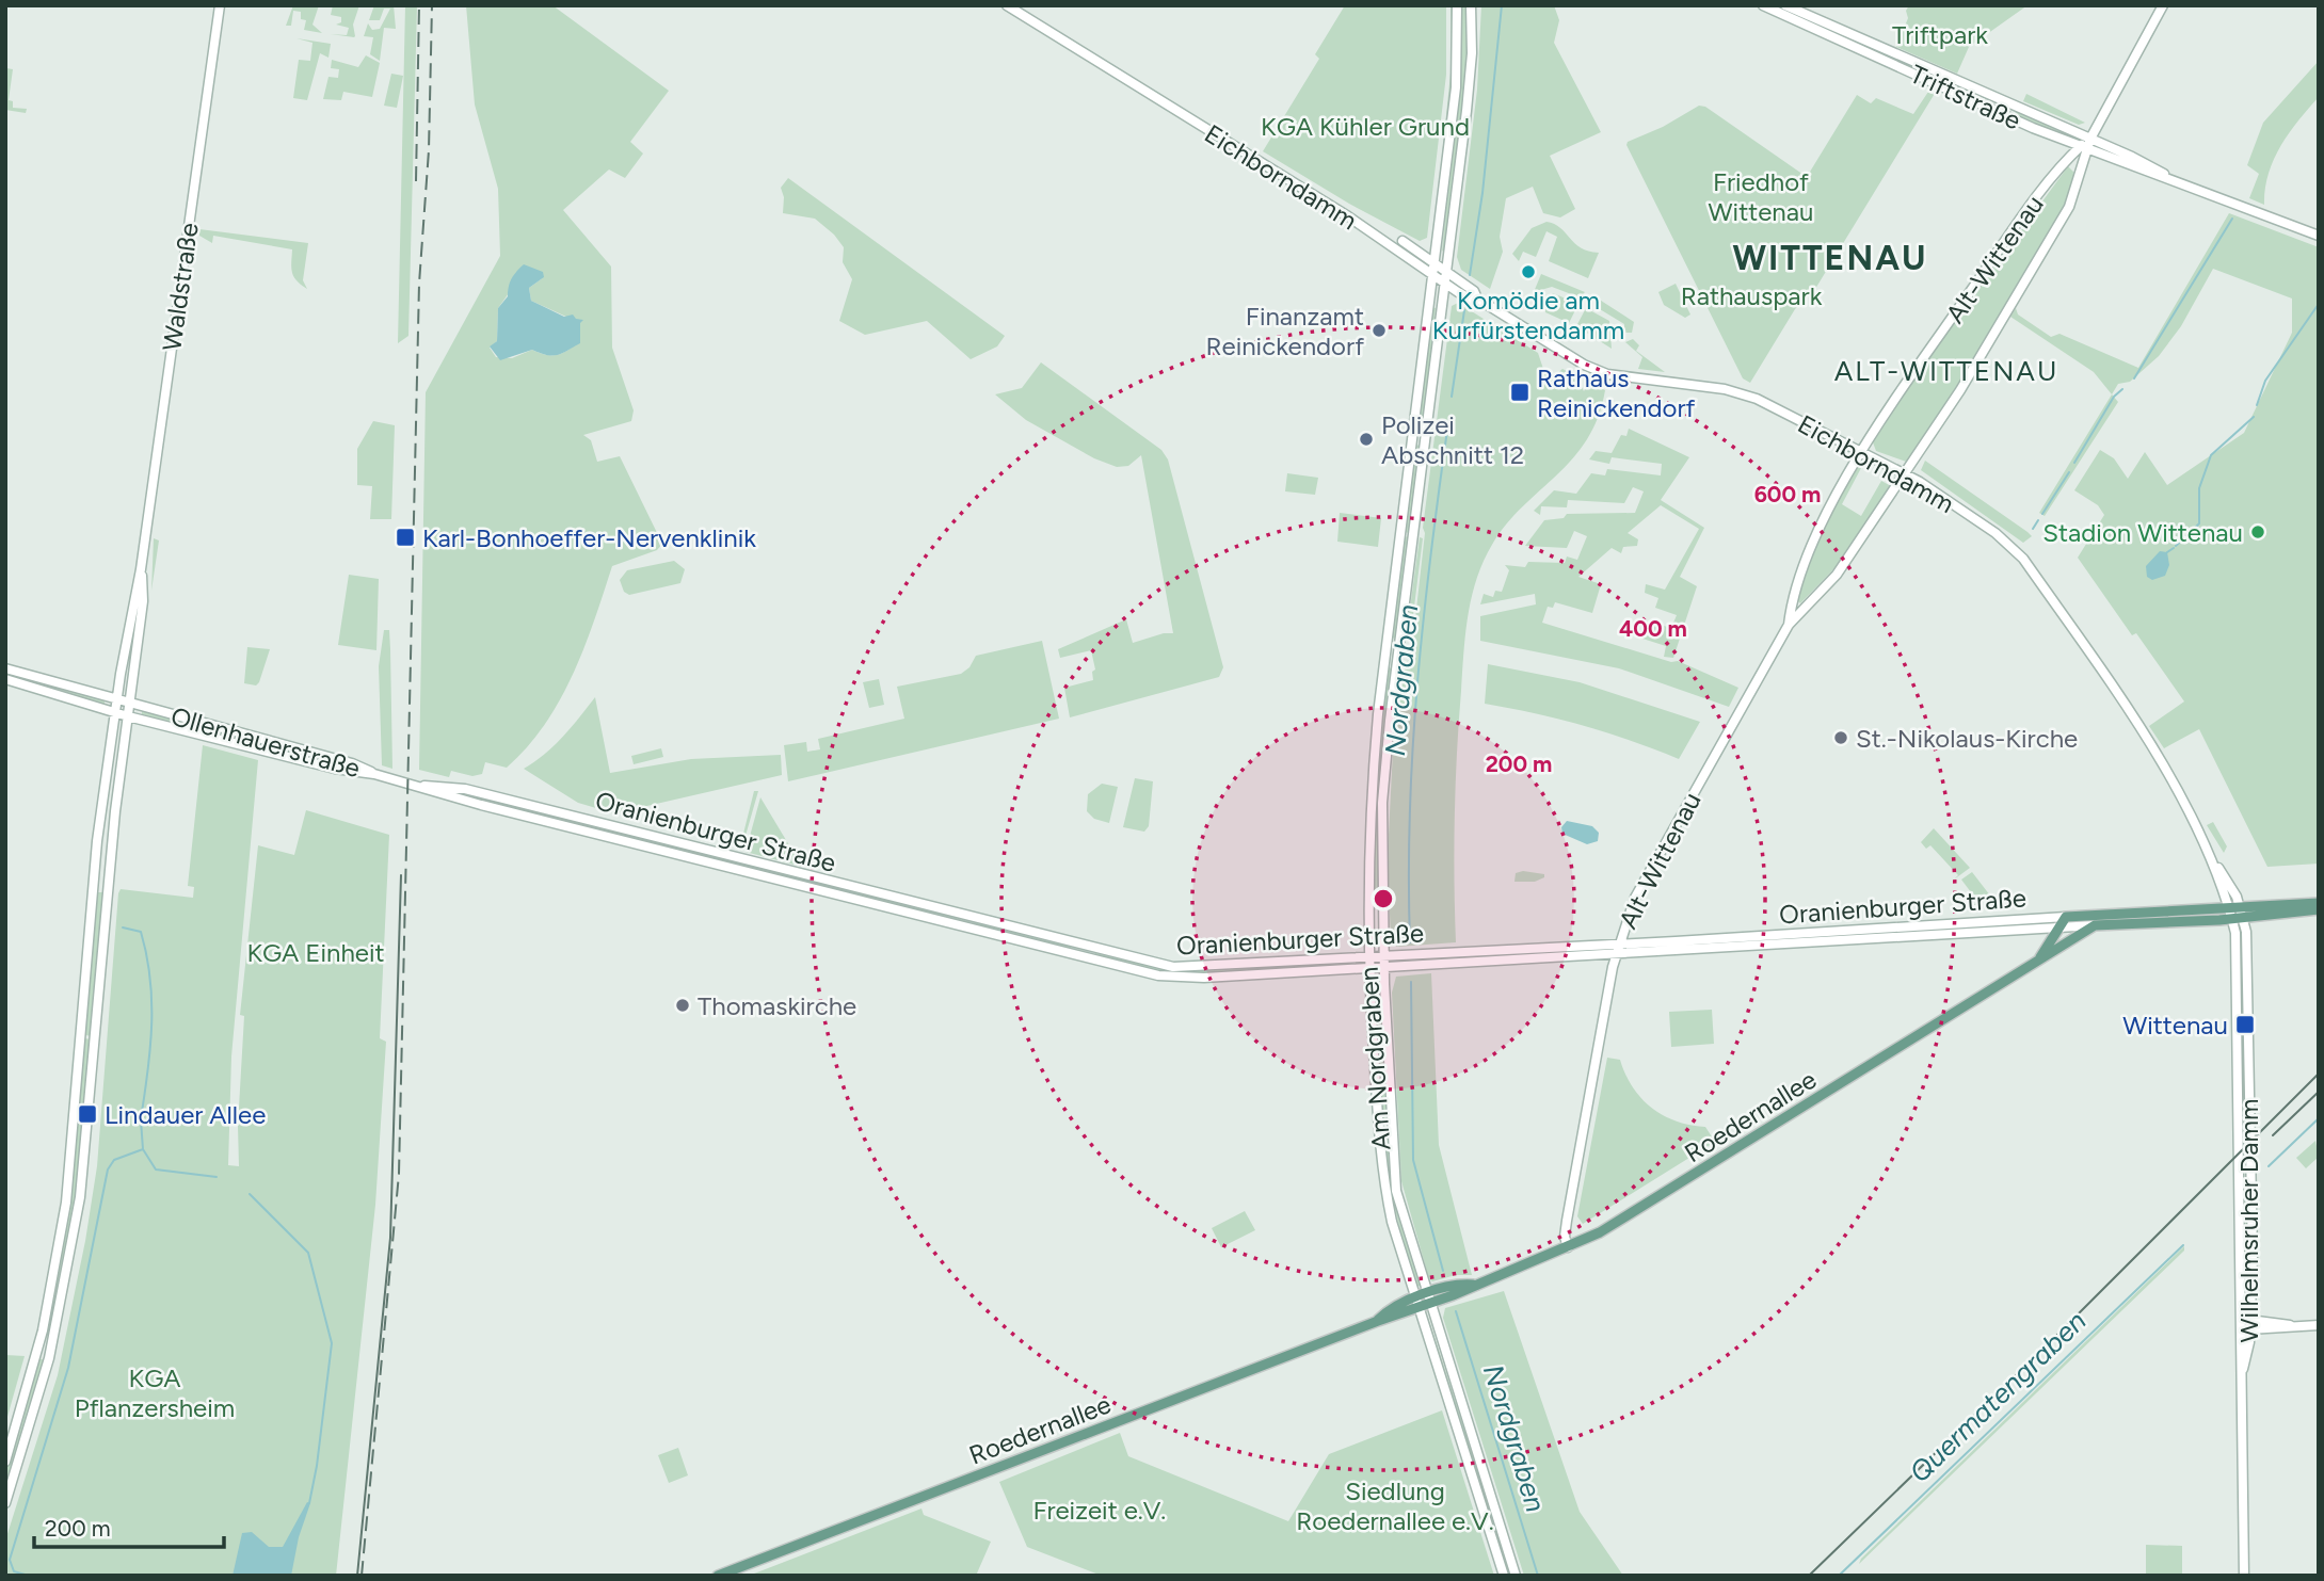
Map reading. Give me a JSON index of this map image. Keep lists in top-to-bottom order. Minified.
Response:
{"streets":{"main road":["Triftstraße","Eichborndamm","Alt-Wittenau","Waldstraße","Ollenhauerstraße","Oranienburger Straße","Am Nordgraben","Roedernallee","Wilhelmsruher Damm"]},"crossings":[["Triftstraße","Alt-Wittenau"],["Eichborndamm","Alt-Wittenau"],["Eichborndamm","Oranienburger Straße"],["Eichborndamm","Am Nordgraben"],["Eichborndamm","Wilhelmsruher Damm"],["Alt-Wittenau","Oranienburger Straße"],["Alt-Wittenau","Roedernallee"],["Waldstraße","Ollenhauerstraße"],["Ollenhauerstraße","Oranienburger Straße"],["Oranienburger Straße","Am Nordgraben"],["Oranienburger Straße","Roedernallee"],["Oranienburger Straße","Wilhelmsruher Damm"],["Am Nordgraben","Roedernallee"]],"districts":["WITTENAU","ALT-WITTENAU"],"water":["Nordgraben","Quermatengraben"],"parks":["Triftpark","KGA Kühler Grund","Friedhof Wittenau","Rathauspark","KGA Einheit","KGA Pflanzersheim","Siedlung Roedernallee e.V.","Freizeit e.V."],"places":{"other":["Komödie am Kurfürstendamm","Finanzamt Reinickendorf","Polizei Abschnitt 12","Stadion Wittenau","St.-Nikolaus-Kirche","Thomaskirche"],"transit":["Rathaus Reinickendorf","Karl-Bonhoeffer-Nervenklinik","Wittenau","Lindauer Allee"]},"scale_bar":"200 m","rings":["600 m","400 m","200 m"]}
